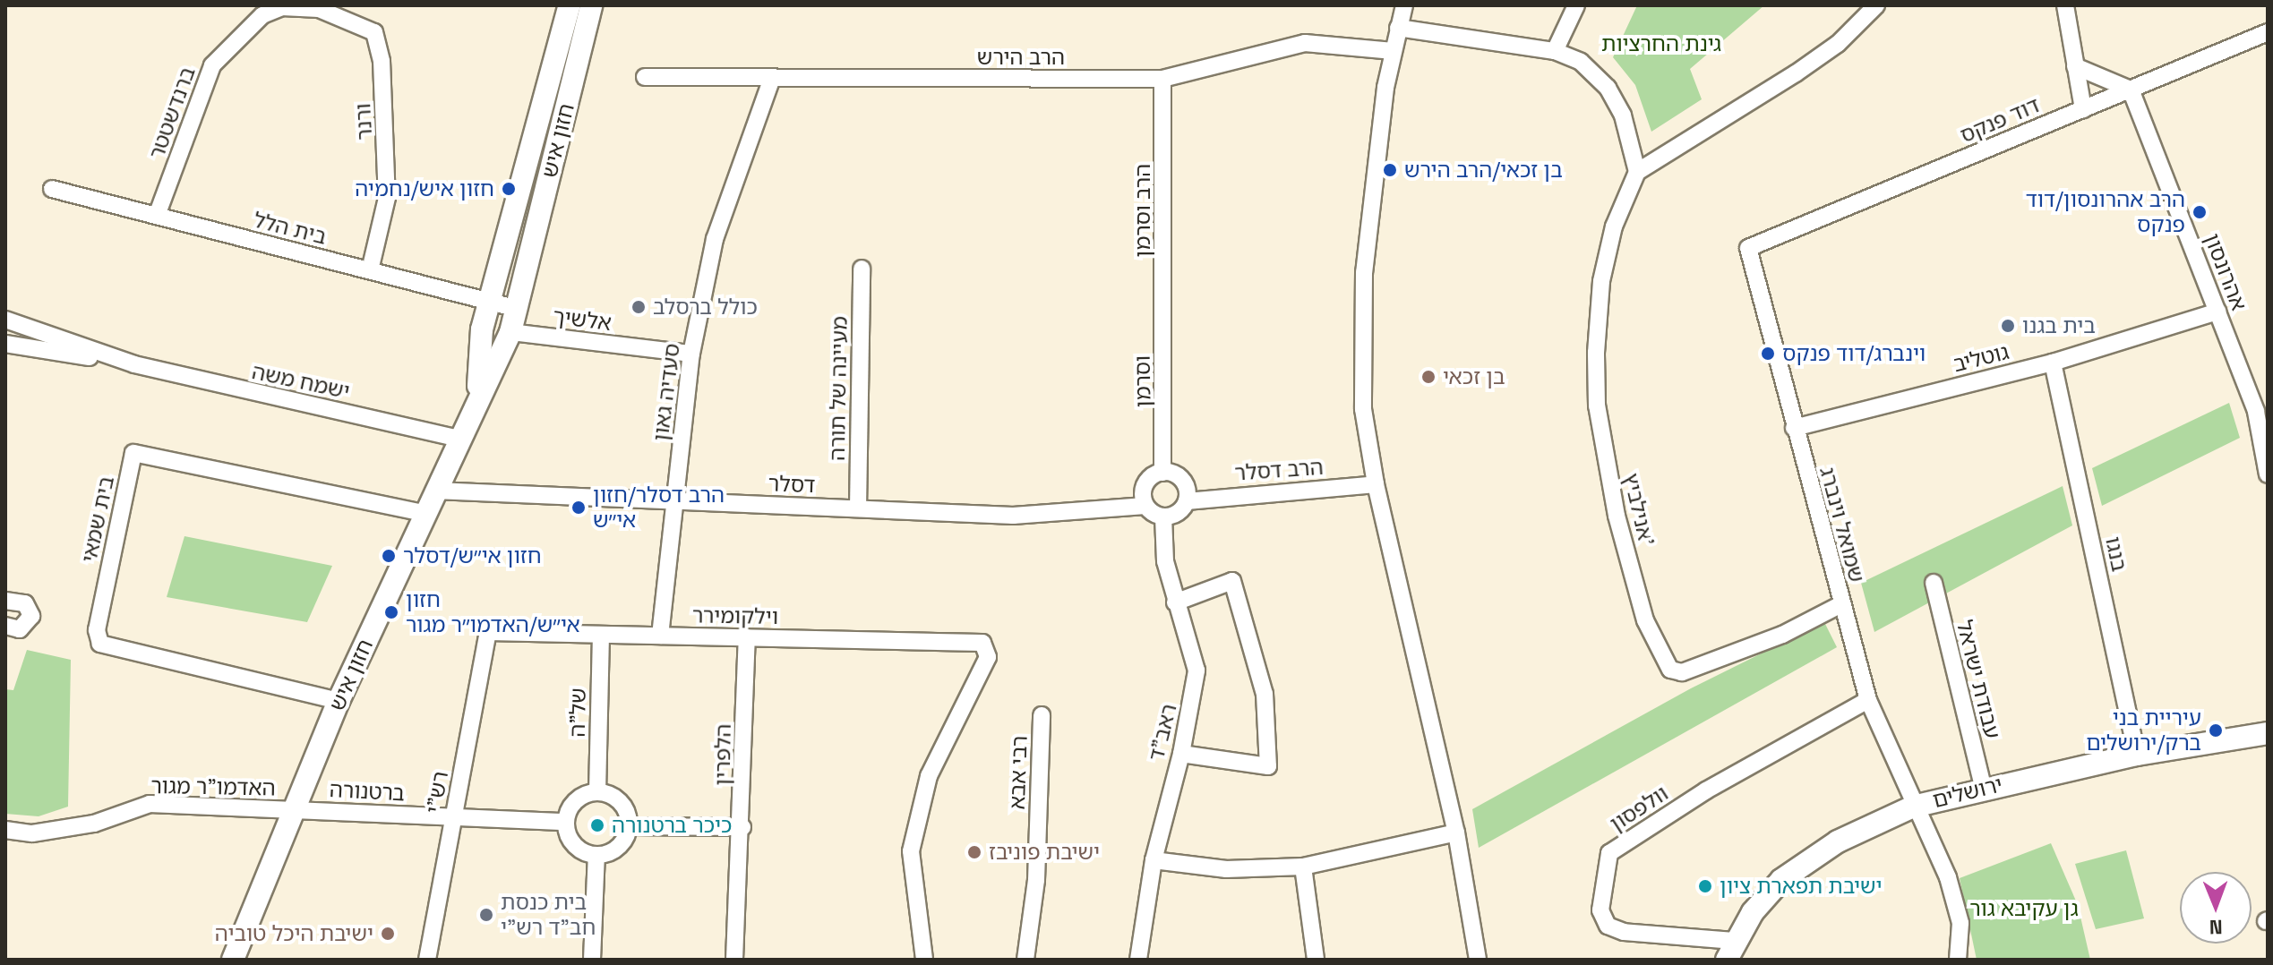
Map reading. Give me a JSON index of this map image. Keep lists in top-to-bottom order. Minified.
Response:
{"streets":{"street":["הרב הירש","ברנדשטטר","דוד פנקס","ורנר","חזון איש","הרב וסרמן","בית הלל","אהרונסון","אלשיך","גוטליב","ישמח משה","וסרמן","מעיינה של תורה","סעדיה גאון","הרב דסלר","דסלר","אנילביץ'","בית שמאי","שמואל וינברג","בנגו","וילקומירר","עבודת ישראל","של\"ה","ראב\"ד","הלפרין","רבי אבא","האדמו\"ר מגור","ברטנורה","רש\"י","ירושלים","וולפסון"]},"crossings":[["הרב הירש","הרב וסרמן"],["הרב הירש","סעדיה גאון"],["ברנדשטטר","ורנר"],["ברנדשטטר","בית הלל"],["דוד פנקס","אהרונסון"],["דוד פנקס","שמואל וינברג"],["ורנר","בית הלל"],["חזון איש","בית הלל"],["חזון איש","אלשיך"],["חזון איש","ישמח משה"],["חזון איש","דסלר"],["חזון איש","בית שמאי"],["חזון איש","האדמו\"ר מגור"],["חזון איש","ברטנורה"],["הרב וסרמן","וסרמן"],["אהרונסון","גוטליב"],["אלשיך","סעדיה גאון"],["גוטליב","שמואל וינברג"],["גוטליב","בנגו"],["וסרמן","הרב דסלר"],["וסרמן","דסלר"],["וסרמן","ראב\"ד"],["מעיינה של תורה","דסלר"],["סעדיה גאון","דסלר"],["סעדיה גאון","וילקומירר"],["הרב דסלר","דסלר"],["הרב דסלר","ראב\"ד"],["דסלר","ראב\"ד"],["אנילביץ'","שמואל וינברג"],["שמואל וינברג","ירושלים"],["שמואל וינברג","וולפסון"],["בנגו","ירושלים"],["וילקומירר","של\"ה"],["וילקומירר","הלפרין"],["וילקומירר","רש\"י"],["עבודת ישראל","ירושלים"],["של\"ה","ברטנורה"],["האדמו\"ר מגור","ברטנורה"],["ברטנורה","רש\"י"],["ירושלים","וולפסון"]],"parks":["גינת החרציות","גן עקיבא גור"],"places":["בן זכאי/הרב הירש","חזון איש/נחמיה","הרב אהרונסון/דוד פנקס","כולל ברסלב","בית בגנו","וינברג/דוד פנקס","בן זכאי","הרב דסלר/חזון אי״ש","חזון אי״ש/דסלר","חזון אי״ש/האדמו״ר מגור","עיריית בני ברק/ירושלים","כיכר ברטנורה","ישיבת פוניבז","ישיבת תפארת ציון","בית כנסת חב\"ד רש\"י","ישיבת היכל טוביה"],"north":"bottom"}
